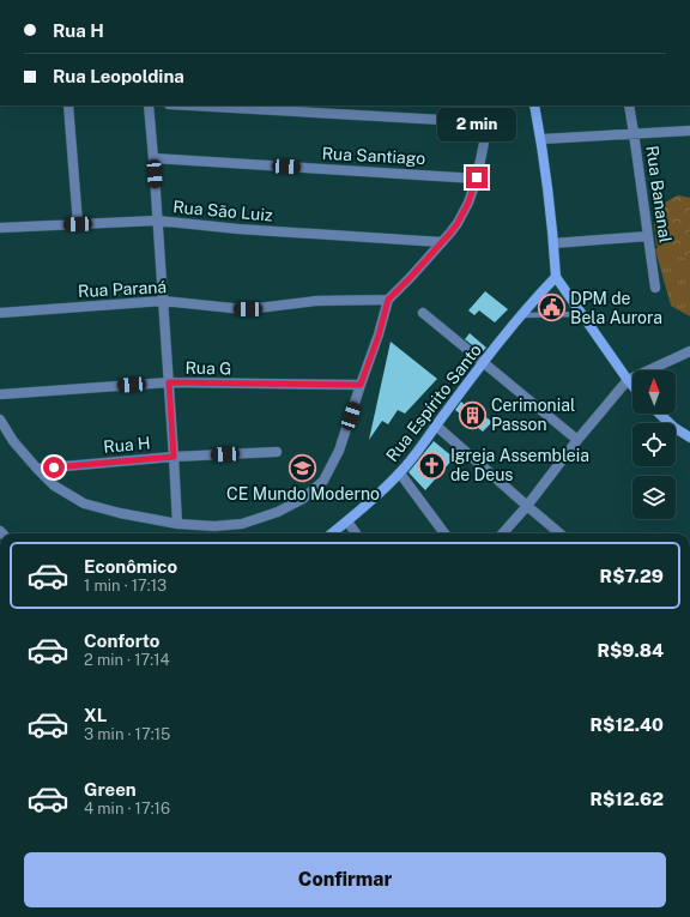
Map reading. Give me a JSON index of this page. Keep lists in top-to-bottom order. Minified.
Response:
{"streets":{"street":["Rua Santiago","Rua Bananal","Rua São Luiz","Rua Paraná","Rua G","Rua Espírito Santo","Rua H"]},"places":{"public building":["DPM de Bela Aurora"],"building":["Cerimonial Passon"],"church":["Igreja Assembleia de Deus"],"school or university":["CE Mundo Moderno"]},"north":"top","page":{"banner":["Rua H","Rua Leopoldina"],"bubble":"2 min","list":[{"name":"Econômico","note":"1 min · 17:13","value":"R$7.29"},{"name":"Conforto","note":"2 min · 17:14","value":"R$9.84"},{"name":"XL","note":"3 min · 17:15","value":"R$12.40"},{"name":"Green","note":"4 min · 17:16","value":"R$12.62"}],"buttons":"Confirmar"}}
